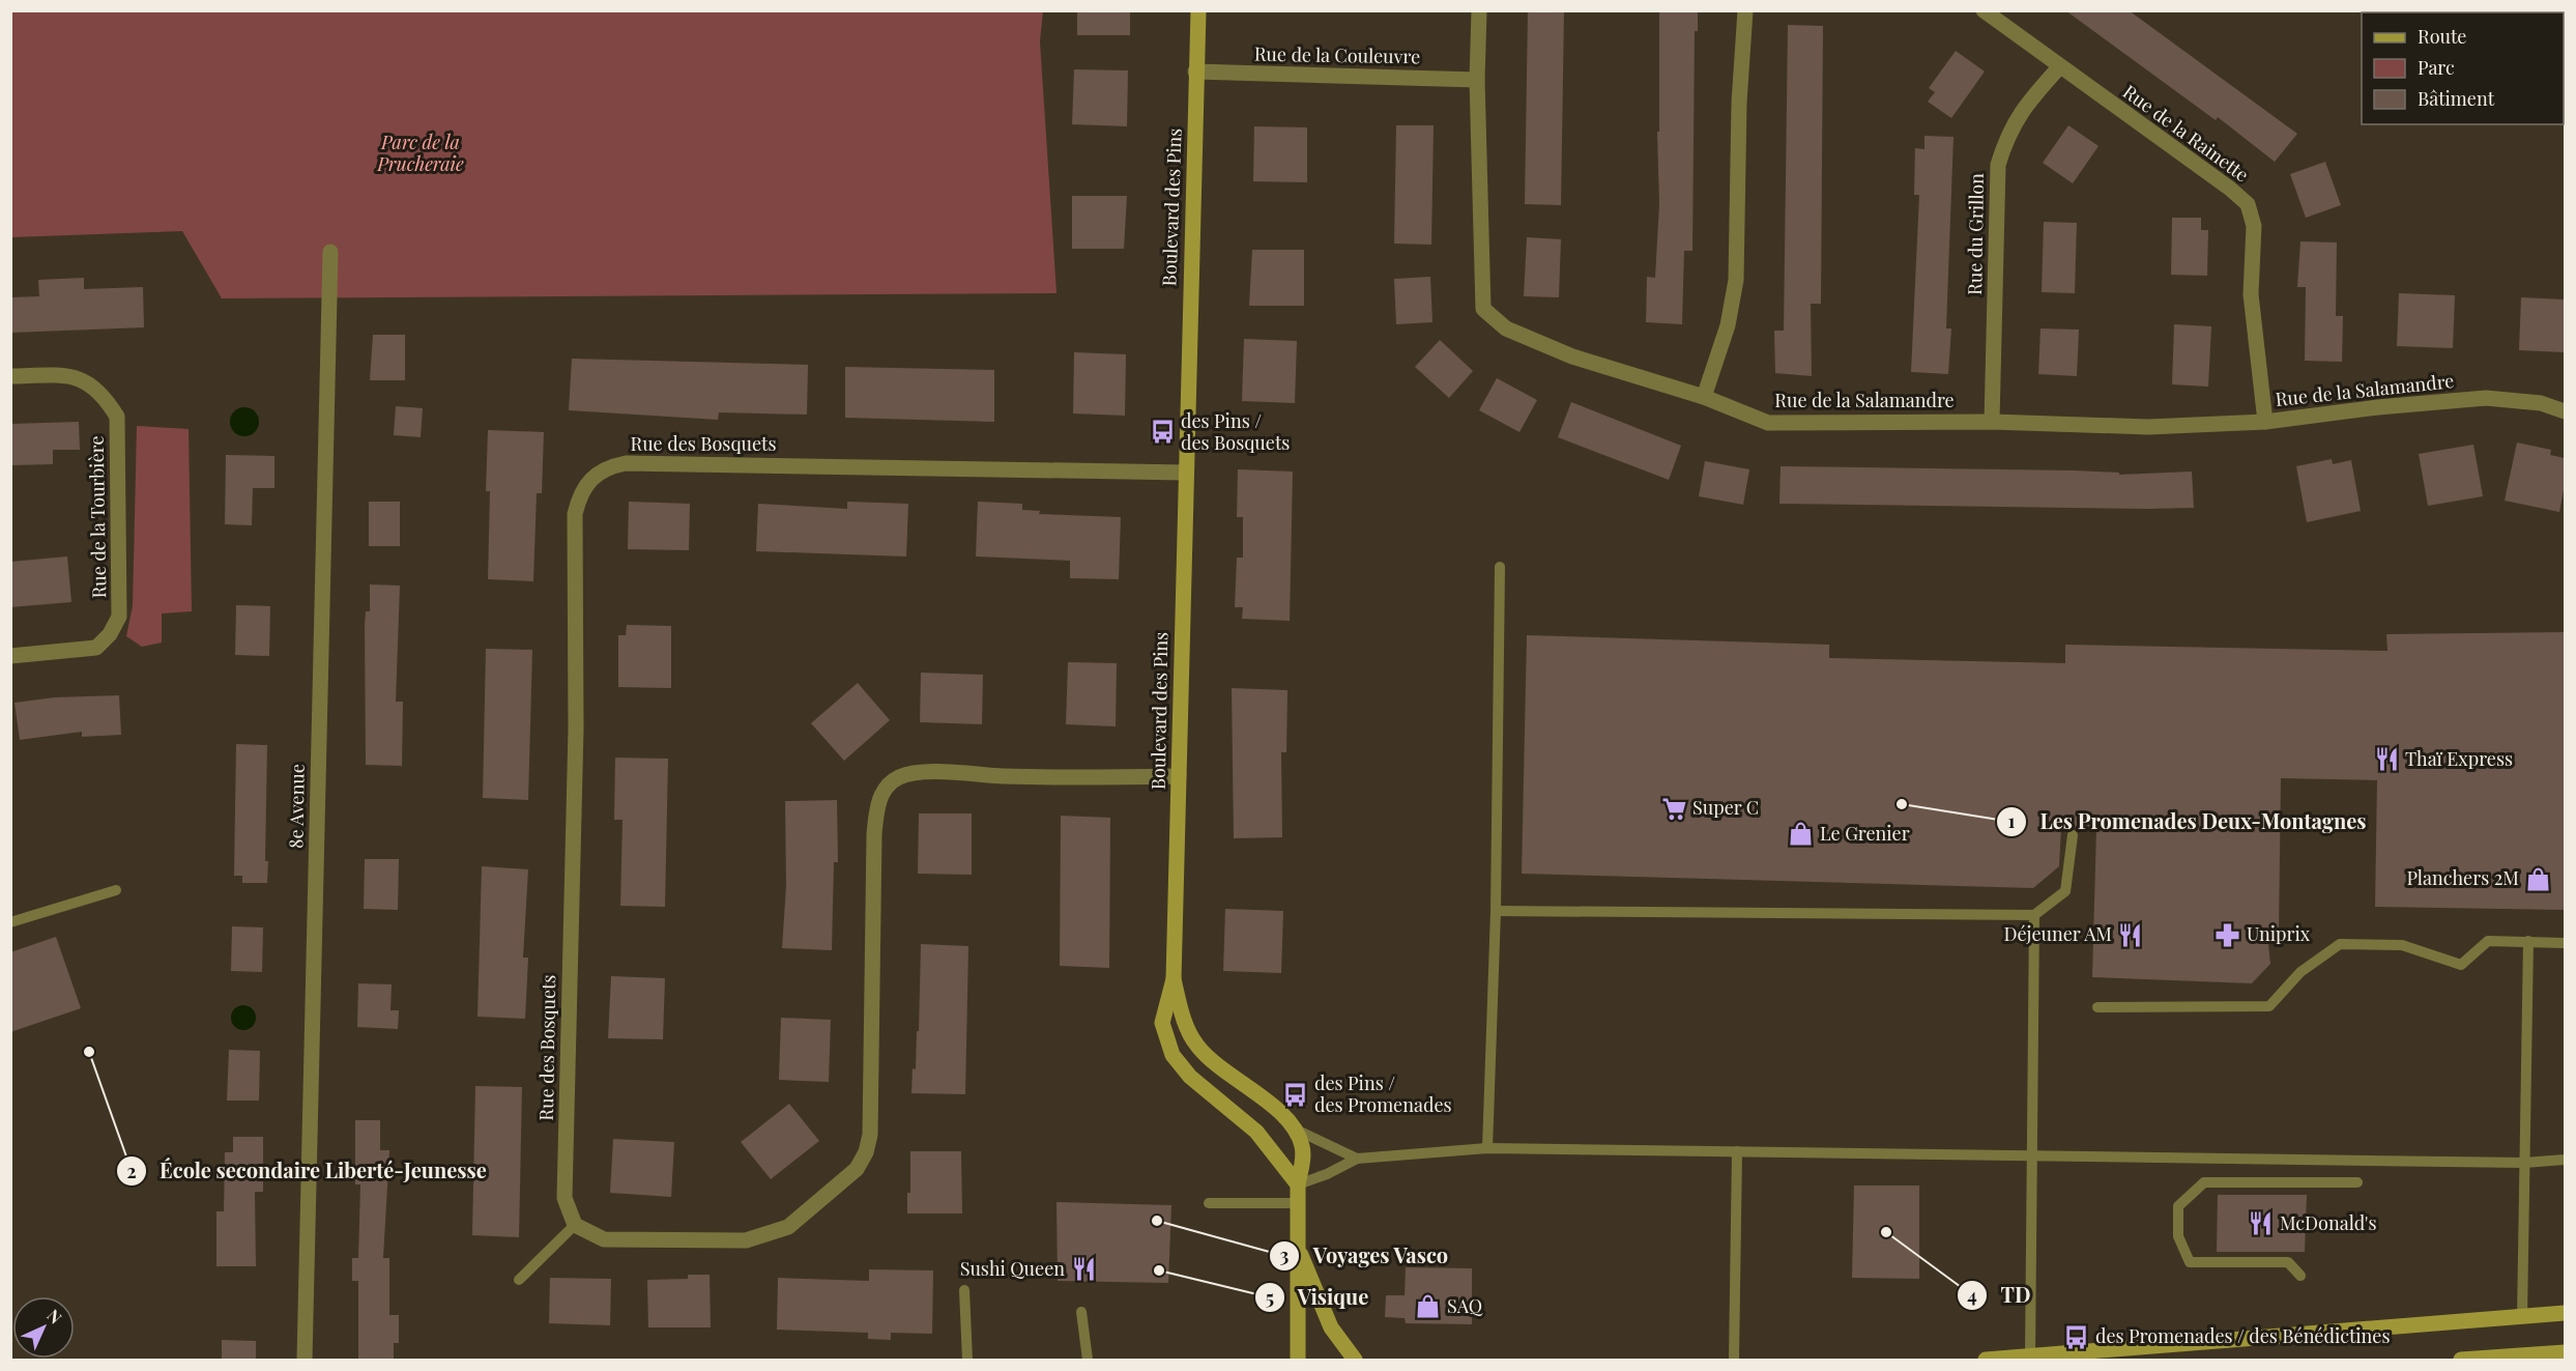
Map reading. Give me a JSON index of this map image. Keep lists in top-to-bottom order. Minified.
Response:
{"streets":{"street":["Rue de la Couleuvre","Rue de la Rainette","Boulevard des Pins","Rue du Grillon","Rue de la Salamandre","Rue des Bosquets","Rue de la Tourbière","8e Avenue"]},"crossings":[["Rue de la Couleuvre","Boulevard des Pins"],["Rue de la Couleuvre","Rue de la Salamandre"],["Rue de la Rainette","Rue du Grillon"],["Rue de la Rainette","Rue de la Salamandre"],["Boulevard des Pins","Rue des Bosquets"],["Rue du Grillon","Rue de la Salamandre"]],"parks":["Parc de la Prucheraie"],"places":{"bus stop":["des Pins / des Bosquets","des Pins / des Promenades","des Promenades / des Bénédictines"],"restaurant":["Thaï Express","Déjeuner AM","McDonald's","Sushi Queen"],"other":["Les Promenades Deux-Montagnes","École secondaire Liberté-Jeunesse","Voyages Vasco","TD","Visique"],"supermarket":["Super C"],"shop":["Le Grenier","Planchers 2M","SAQ"],"pharmacy":["Uniprix"]},"legend":["Route","Parc","Bâtiment"],"north":"top right"}
